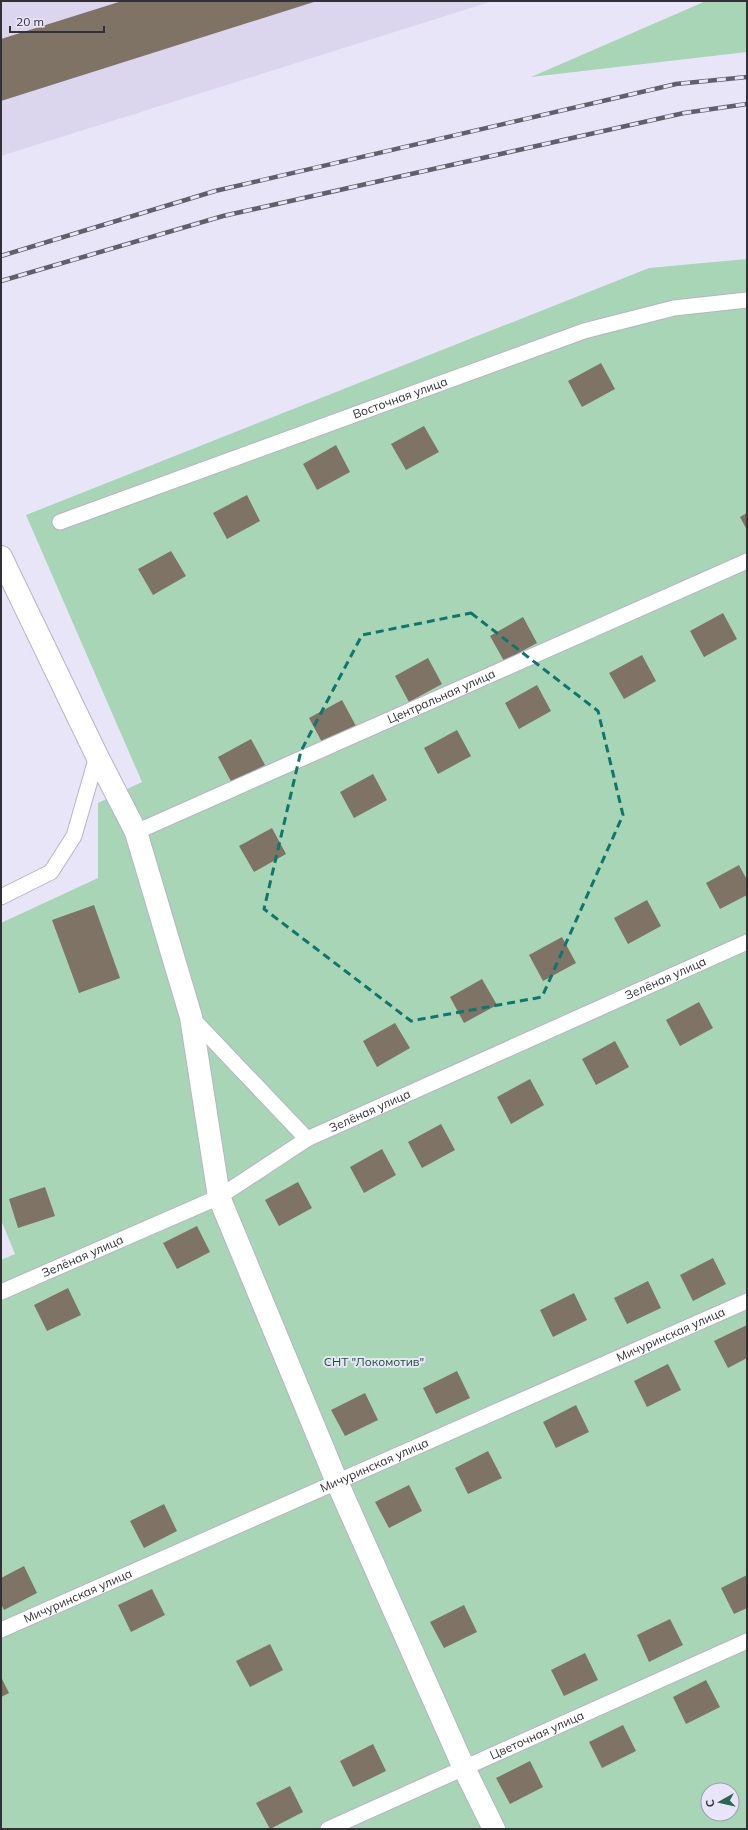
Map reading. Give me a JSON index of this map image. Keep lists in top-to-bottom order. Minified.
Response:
{"streets":{"lane":["Восточная улица","Центральная улица","Зелёная улица","Мичуринская улица","Цветочная улица"]},"parks":["СНТ \"Локомотив\""],"scale_bar":"20 m","north":"left"}
